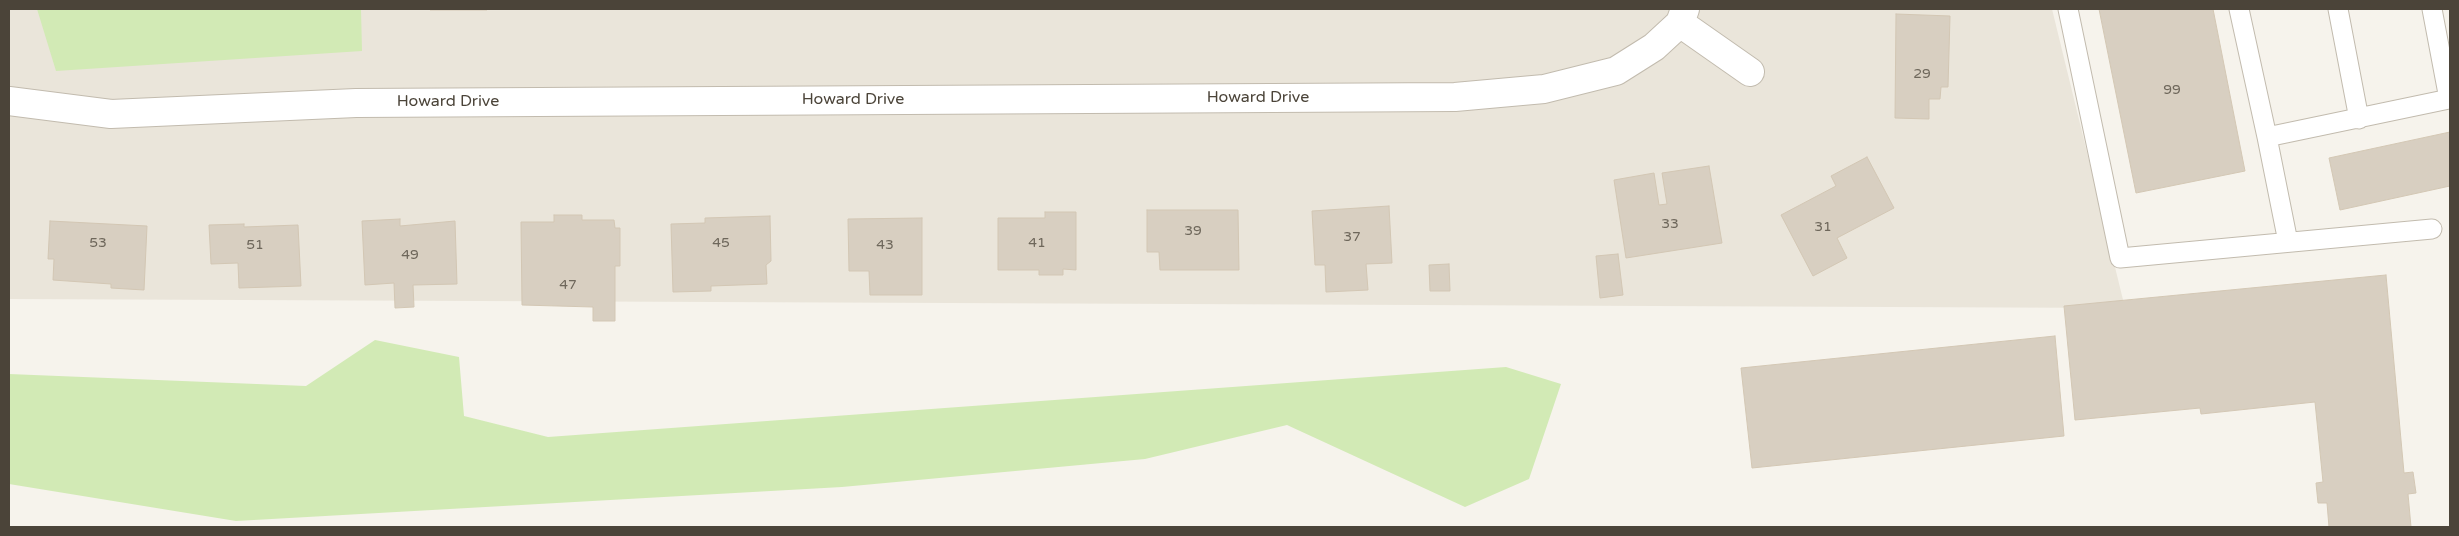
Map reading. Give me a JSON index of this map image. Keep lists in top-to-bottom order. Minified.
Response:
{"streets":{"street":["Howard Drive"]},"house_numbers":["29","99","33","31","39","37","53","45","41","51","43","49","47"]}
